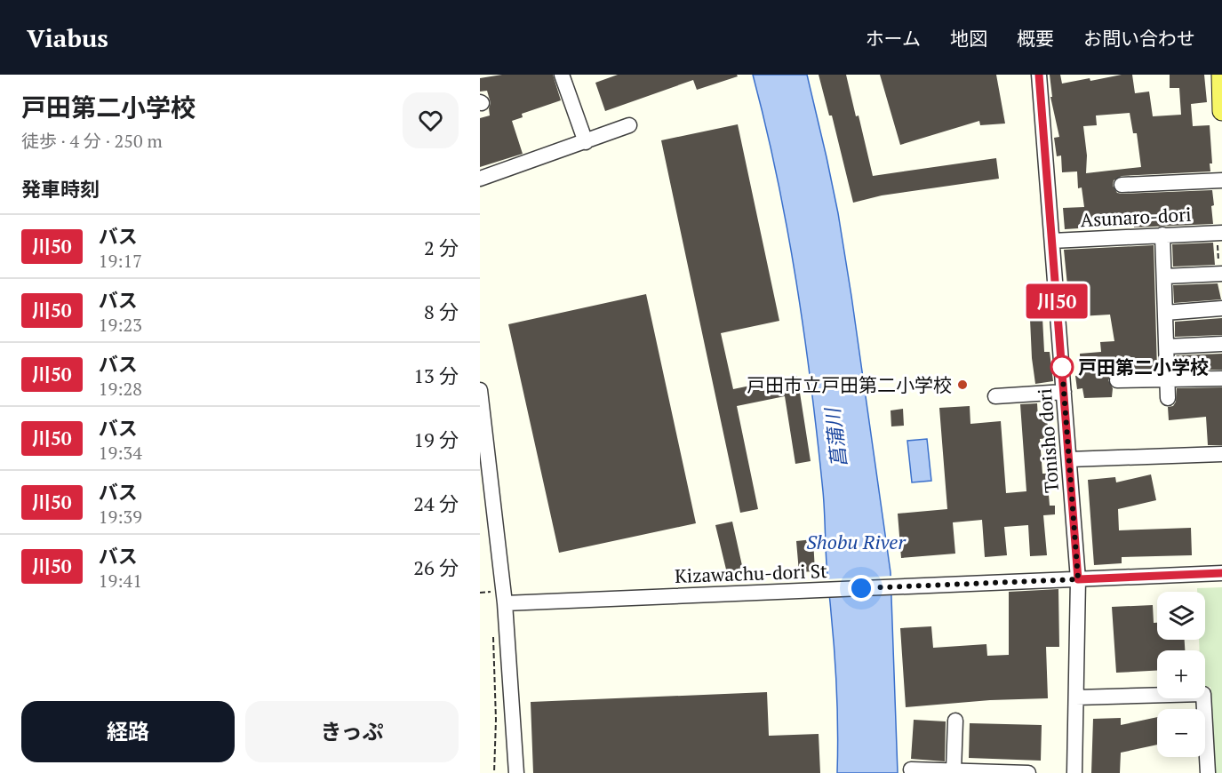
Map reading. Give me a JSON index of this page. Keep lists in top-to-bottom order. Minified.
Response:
{"streets":{"street":["Asunaro-dori","Tonisho dori","Kizawachu-dori St"]},"crossings":[["Asunaro-dori","Tonisho dori"],["Tonisho dori","Kizawachu-dori St"]],"water":["菖蒲川","Shobu River"],"places":["戸田第二小学校","戸田市立戸田第二小学校"],"lines":["bus line 川50"],"page":{"header":"Viabus","nav":["ホーム","地図","概要","お問い合わせ"],"heading":[["戸田第二小学校","徒歩 · 4 分 · 250 m"],"発車時刻"],"on_map":"川50","list":[{"mark":"川50","name":"バス","note":"19:17","value":"2 分"},{"mark":"川50","name":"バス","note":"19:23","value":"8 分"},{"mark":"川50","name":"バス","note":"19:28","value":"13 分"},{"mark":"川50","name":"バス","note":"19:34","value":"19 分"},{"mark":"川50","name":"バス","note":"19:39","value":"24 分"},{"mark":"川50","name":"バス","note":"19:41","value":"26 分"}],"map_buttons":["+","−"],"buttons":["経路","きっぷ"]}}
